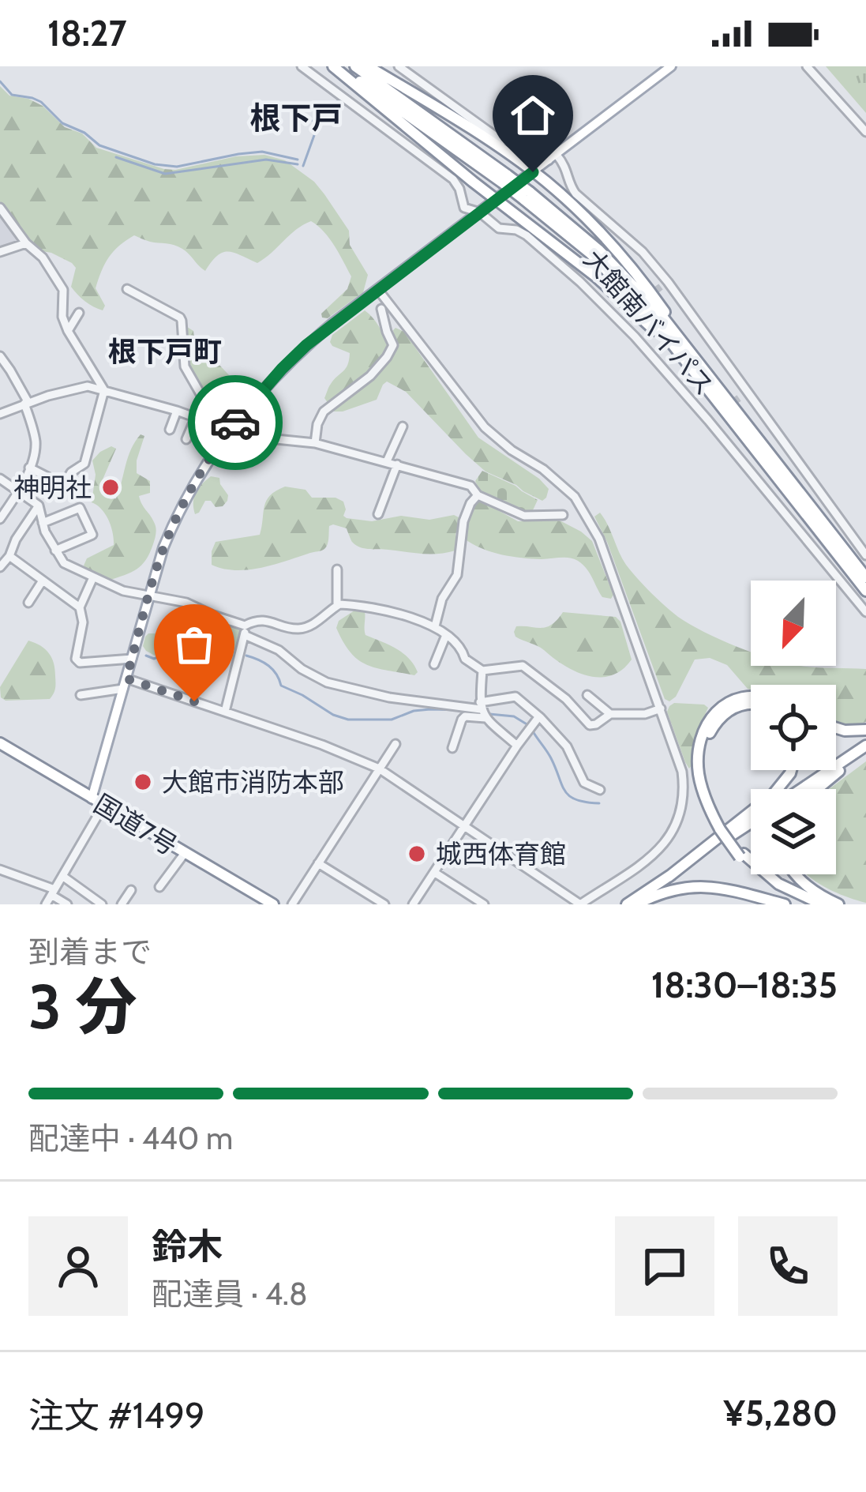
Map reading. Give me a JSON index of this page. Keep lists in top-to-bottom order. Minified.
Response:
{"streets":{"highway":["大館南バイパス","国道7号"]},"districts":["根下戸","根下戸町"],"places":["神明社","大館市消防本部","城西体育館"],"north":"bottom left","page":{"status":"18:27","heading":["3 分","到着まで","18:30–18:35"],"panel":["鈴木","配達員 · 4.8","注文 #1499","¥5,280"],"bar":"配達中 · 440 m"}}
